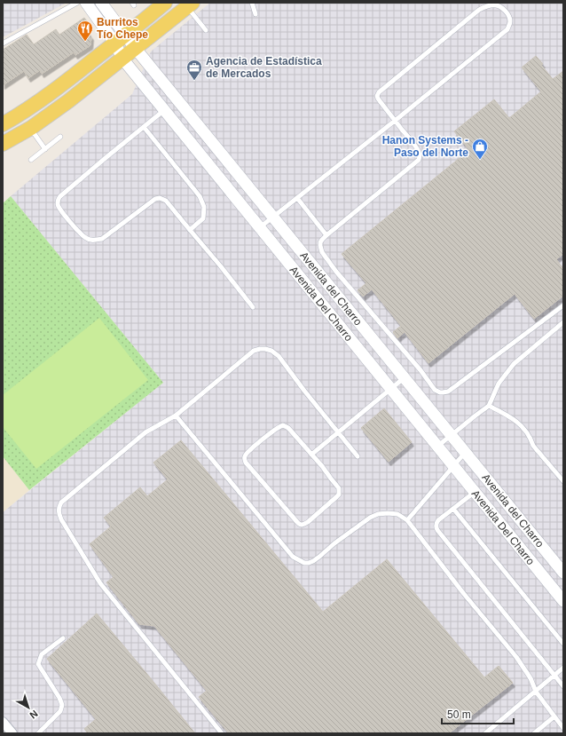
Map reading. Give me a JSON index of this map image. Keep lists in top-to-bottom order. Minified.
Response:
{"streets":{"street":["Avenida del Charro","Avenida Del Charro"]},"crossings":[["Avenida del Charro","Avenida Del Charro"]],"places":{"restaurant":["Burritos Tío Chepe"],"office":["Agencia de Estadística de Mercados"],"shop":["Hanon Systems - Paso del Norte"]},"scale_bar":"50 m","north":"bottom right"}
